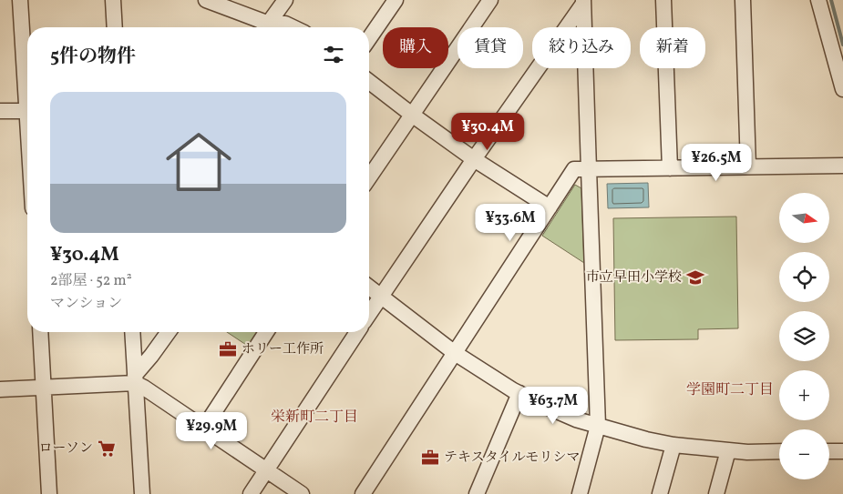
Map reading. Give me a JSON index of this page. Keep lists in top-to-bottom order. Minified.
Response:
{"districts":["学園町二丁目","栄新町二丁目"],"places":{"school or university":["市立早田小学校"],"office":["ホリー工作所","テキスタイルモリシマ"],"supermarket":["ローソン"]},"north":"right","page":{"chip":["購入","賃貸","絞り込み","新着"],"heading":"5件の物件","list":[{"name":"¥30.4M","note":"2部屋 · 52 m² · マンション"}],"price":["¥30.4M","¥26.5M","¥33.6M","¥63.7M","¥29.9M"],"map_buttons":["+","−"]}}
